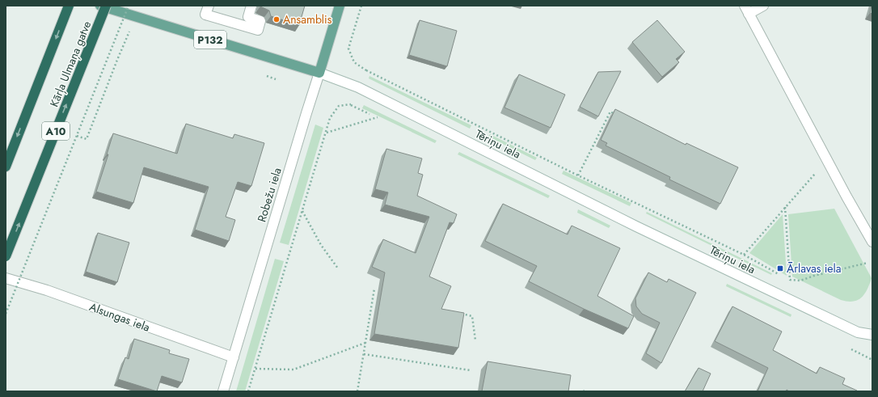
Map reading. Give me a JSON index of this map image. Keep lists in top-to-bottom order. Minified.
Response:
{"streets":{"highway":["Kārļa Ulmaņa gatve","A10"],"main road":["P132","Tēriņu iela","Robežu iela"],"street":["Alsungas iela"]},"crossings":[["Tēriņu iela","Robežu iela"],["Robežu iela","Alsungas iela"]],"places":{"other":["Ansamblis"],"transit":["Ārlavas iela"]}}
